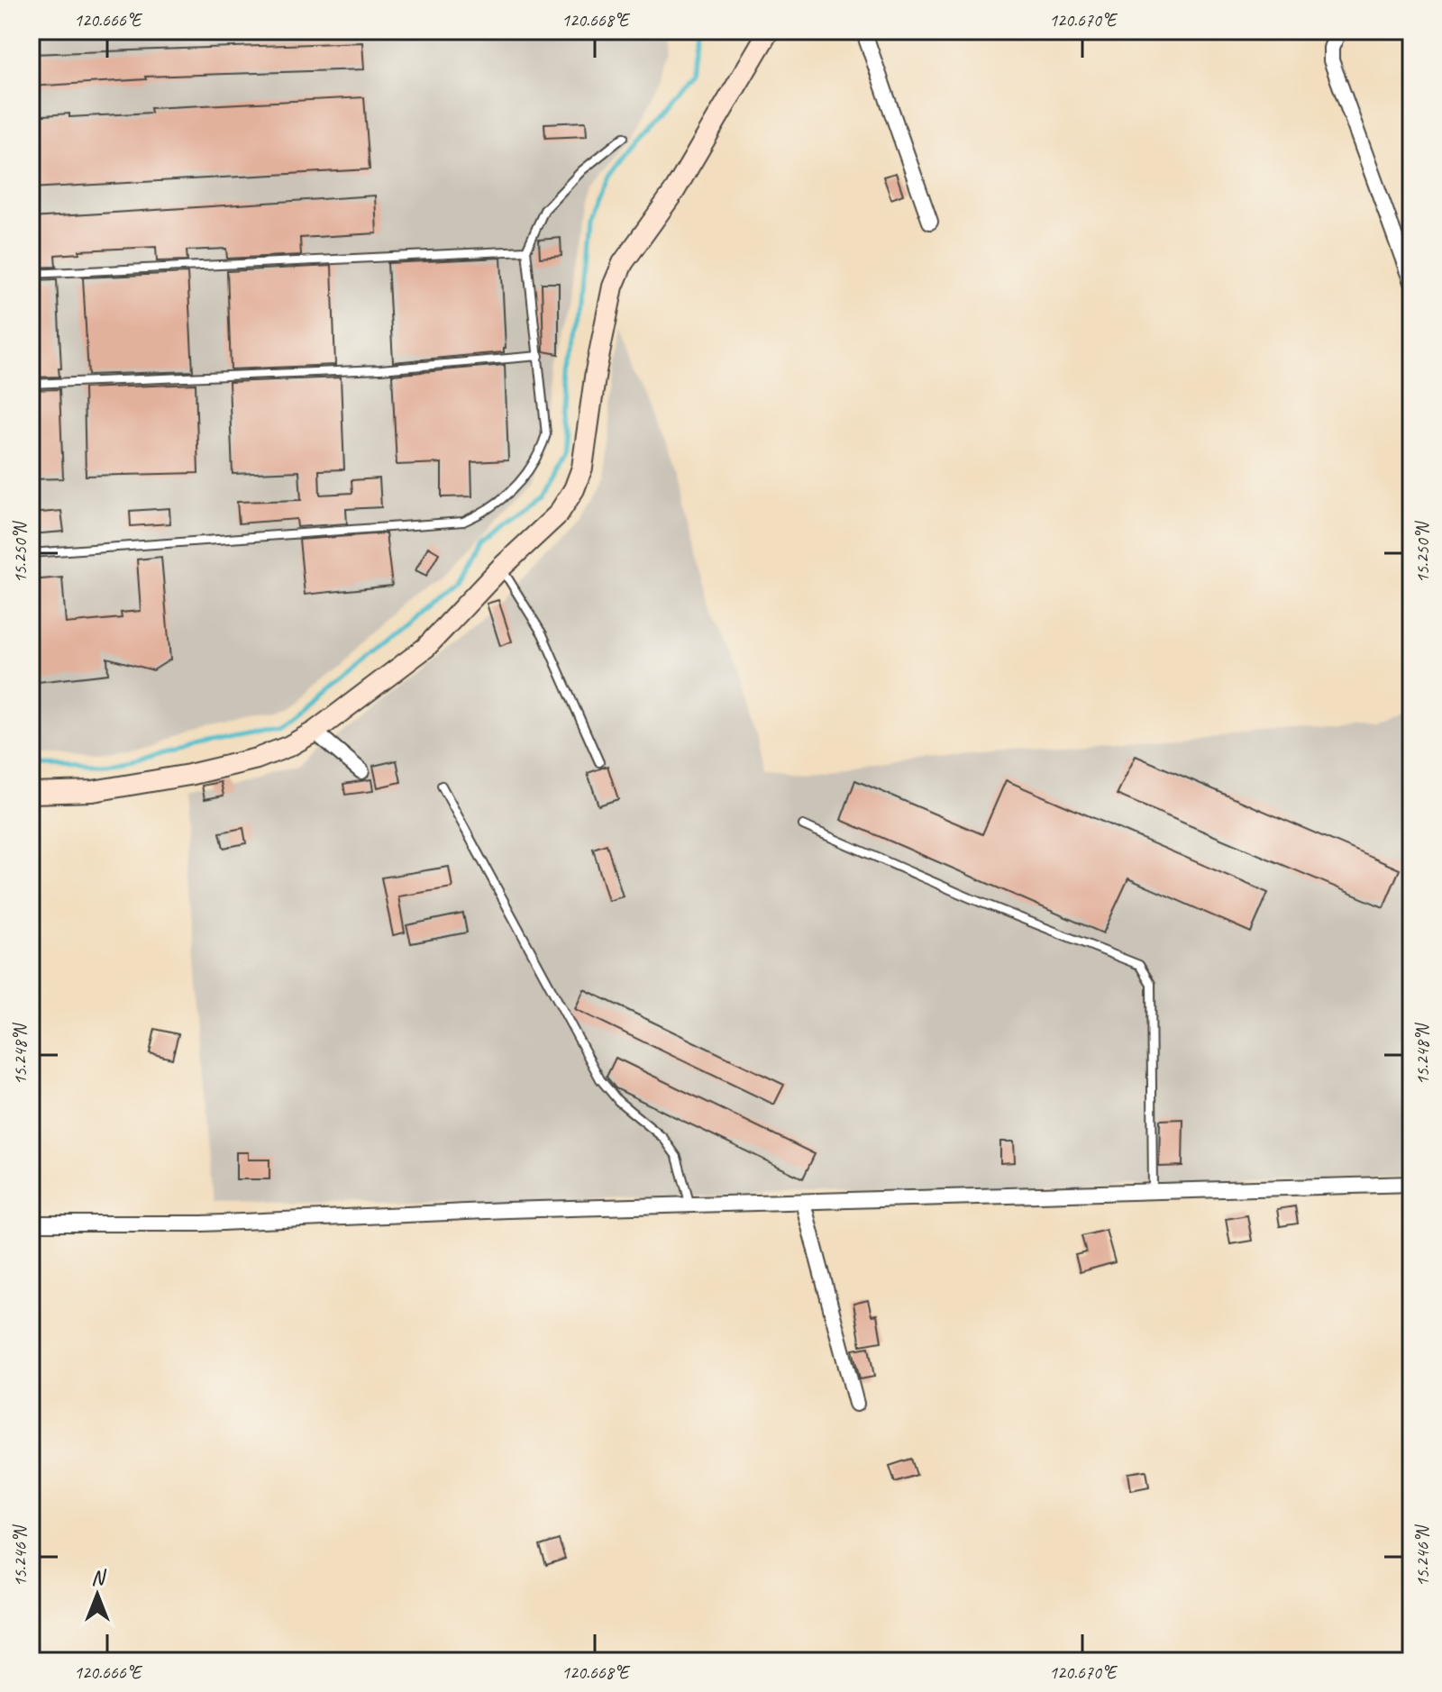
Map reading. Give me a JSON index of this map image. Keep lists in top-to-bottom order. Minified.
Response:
{"north":"top","coordinates":["120.666°E","120.668°E","120.670°E","15.250°N","15.248°N","15.246°N"]}
